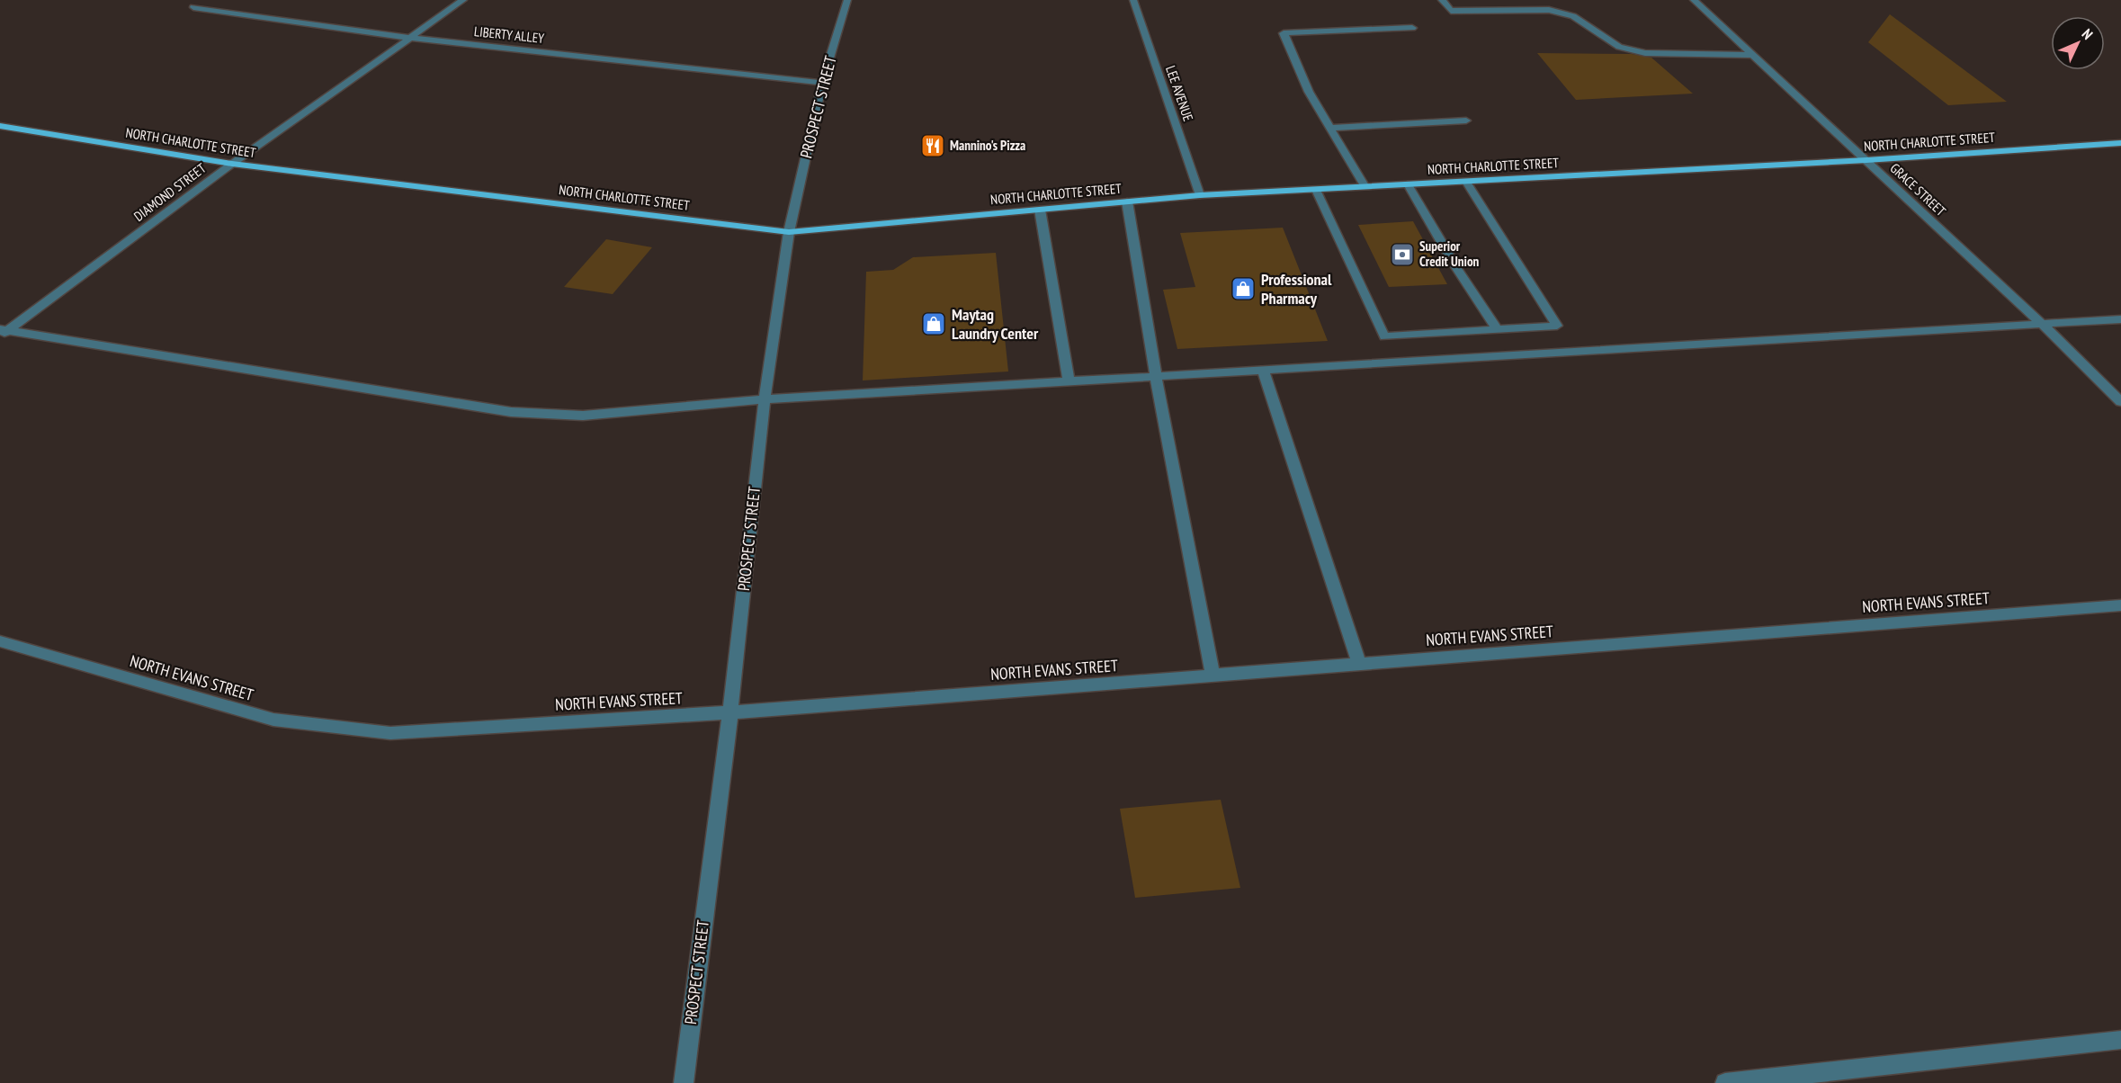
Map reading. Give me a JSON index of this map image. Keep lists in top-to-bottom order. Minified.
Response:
{"streets":{"main road":["NORTH CHARLOTTE STREET"],"street":["LIBERTY ALLEY","LEE AVENUE","PROSPECT STREET","GRACE STREET","DIAMOND STREET","NORTH EVANS STREET"]},"crossings":[["LIBERTY ALLEY","PROSPECT STREET"],["LIBERTY ALLEY","DIAMOND STREET"],["LEE AVENUE","NORTH CHARLOTTE STREET"],["PROSPECT STREET","NORTH CHARLOTTE STREET"],["PROSPECT STREET","NORTH EVANS STREET"],["NORTH CHARLOTTE STREET","GRACE STREET"],["NORTH CHARLOTTE STREET","DIAMOND STREET"]],"places":{"restaurant":["Mannino's Pizza"],"bank":["Superior Credit Union"],"shop":["Professional Pharmacy","Maytag Laundry Center"]},"north":"top right"}
